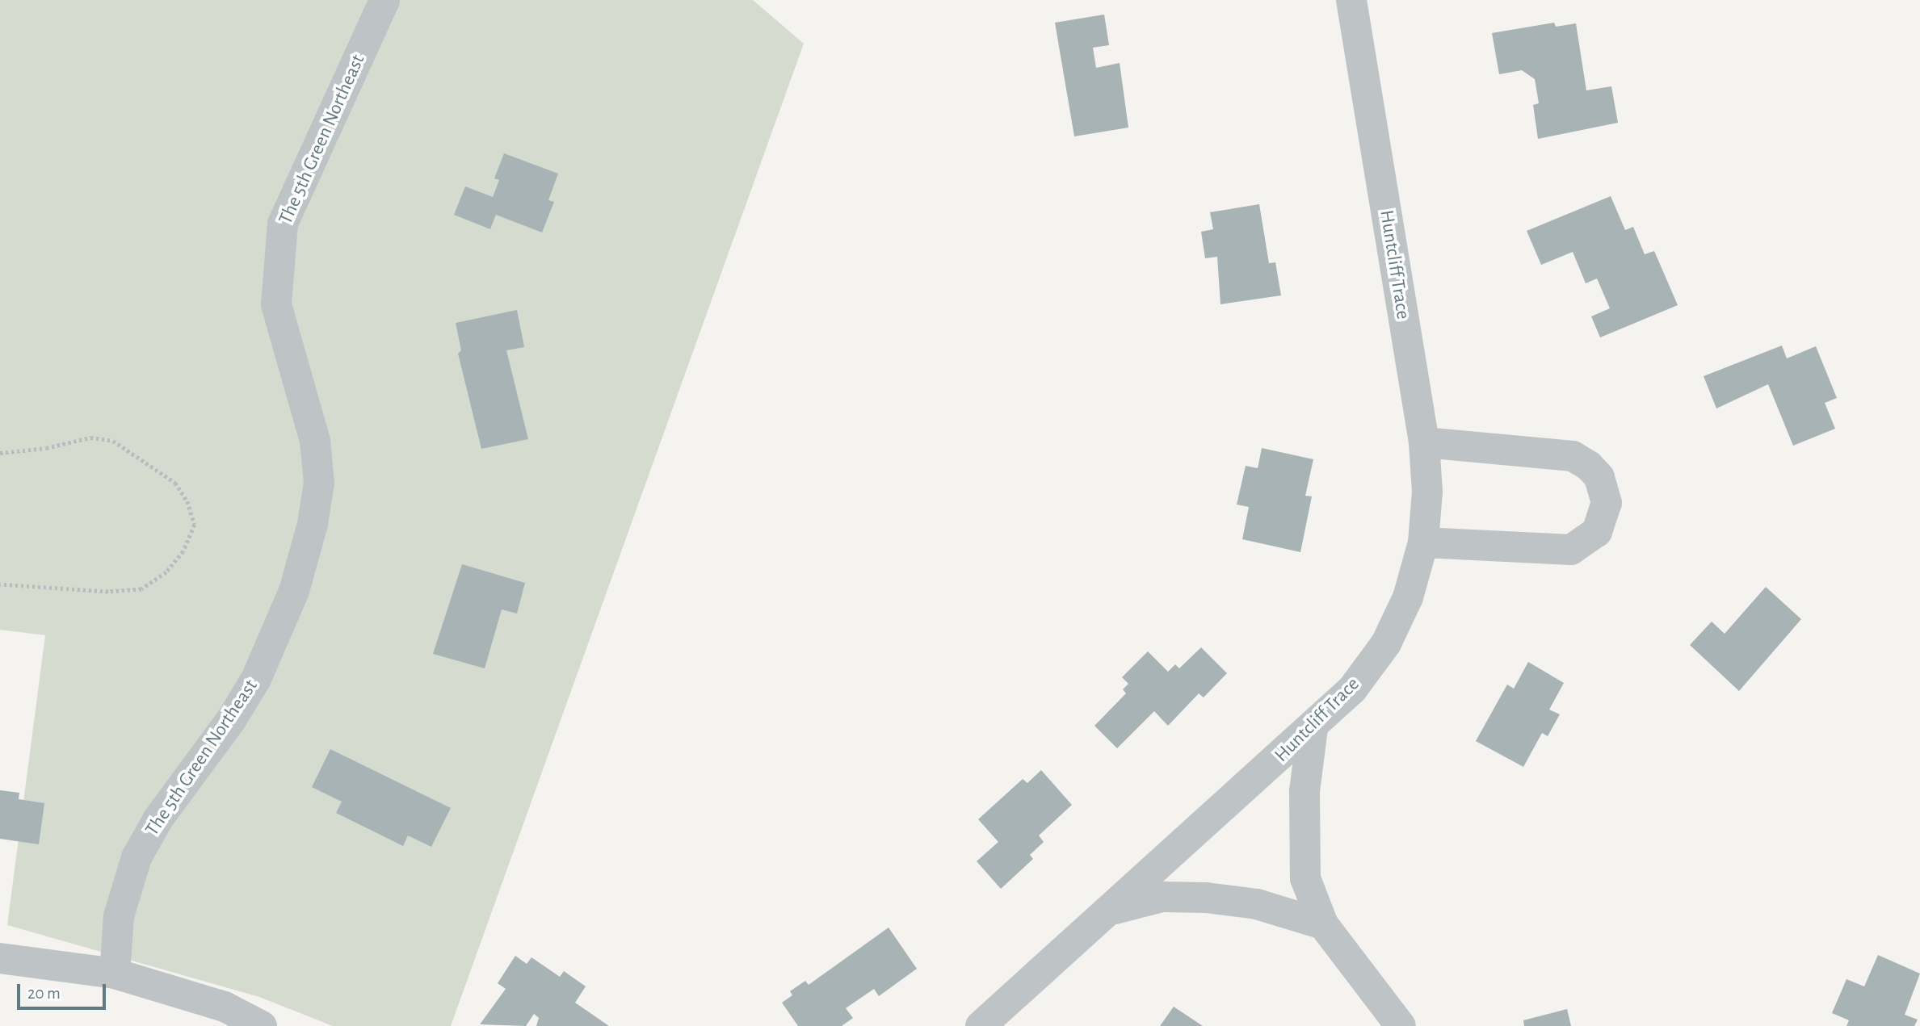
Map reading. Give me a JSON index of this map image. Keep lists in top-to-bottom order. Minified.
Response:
{"streets":{"street":["The 5th Green Northeast","Huntcliff Trace"]},"scale_bar":"20 m"}
